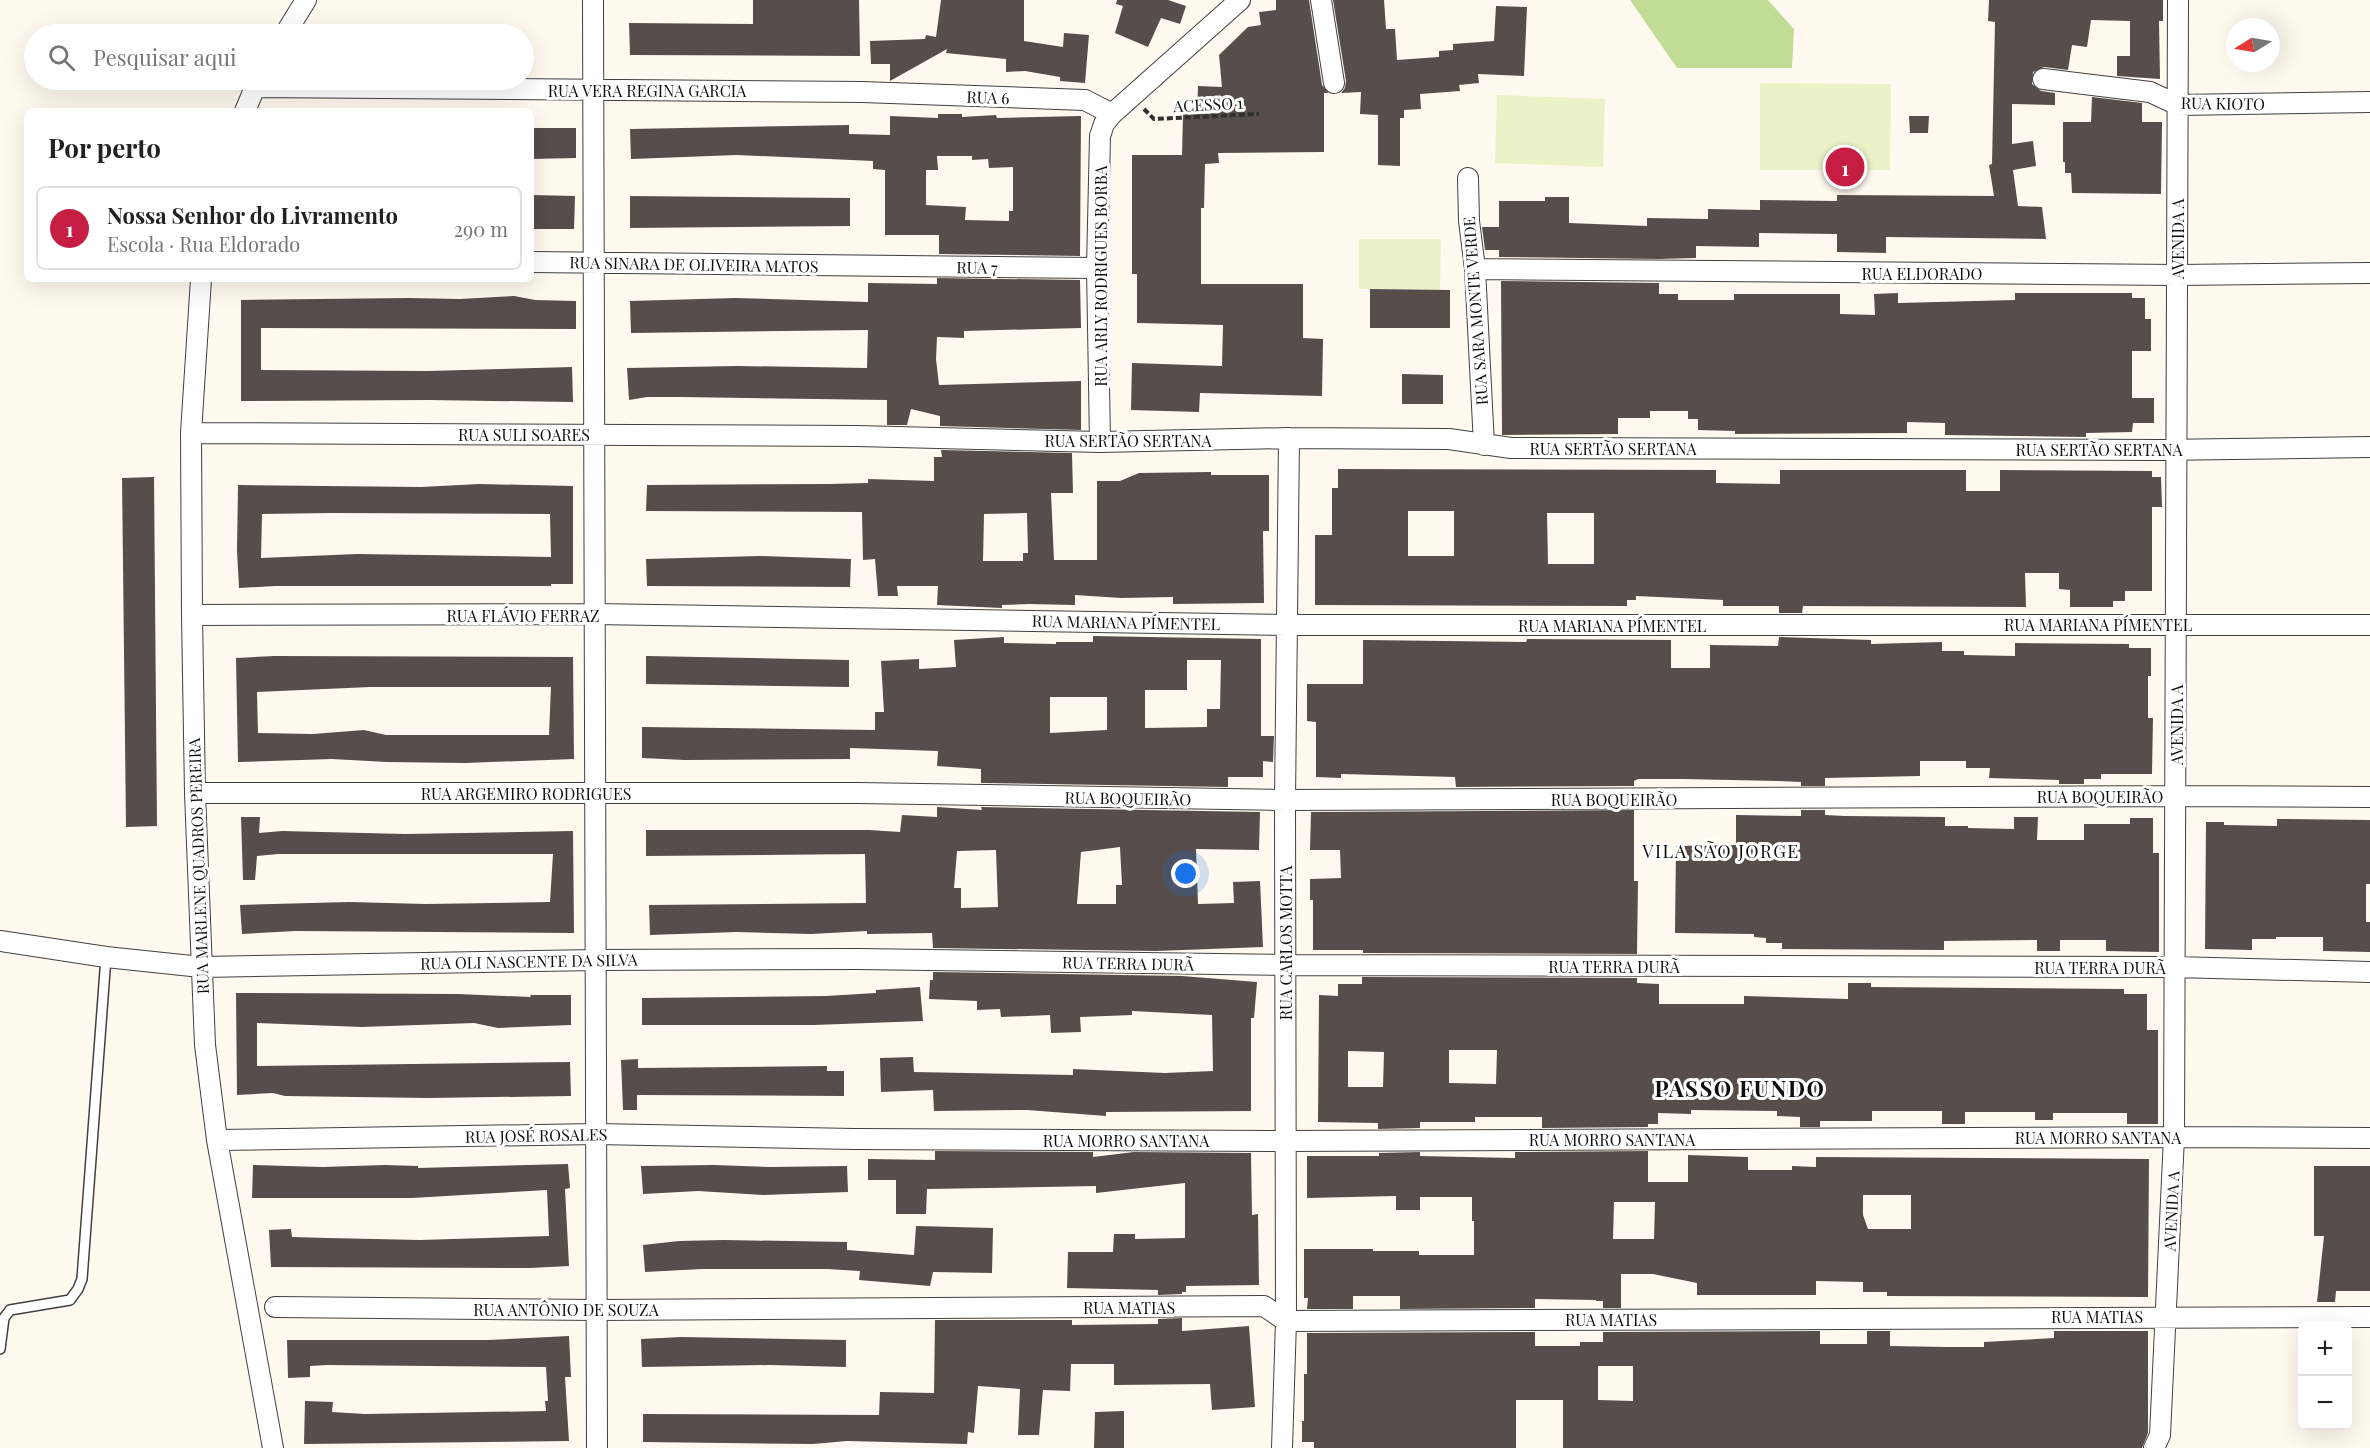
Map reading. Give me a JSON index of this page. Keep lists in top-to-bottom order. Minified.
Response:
{"streets":{"street":["RUA VERA REGINA GARCIA","RUA 6","RUA KIOTO","AVENIDA A","RUA SINARA DE OLIVEIRA MATOS","RUA 7","RUA ELDORADO","RUA ARLY RODRIGUES BORBA","RUA SARA MONTE VERDE","RUA SULI SOARES","RUA SERTÃO SERTANA","RUA FLÁVIO FERRAZ","RUA MARIANA PÍMENTEL","RUA ARGEMIRO RODRIGUES","RUA BOQUEIRÃO","RUA MARLENE QUADROS PEREIRA","RUA CARLOS MOTTA","RUA OLI NASCENTE DA SILVA","RUA TERRA DURÃ","RUA JOSÉ ROSALES","RUA MORRO SANTANA","RUA MATIAS","RUA ANTÔNIO DE SOUZA"],"path":["ACESSO 1"]},"crossings":[["RUA VERA REGINA GARCIA","RUA 6"],["RUA 6","RUA ARLY RODRIGUES BORBA"],["RUA KIOTO","AVENIDA A"],["AVENIDA A","RUA ELDORADO"],["AVENIDA A","RUA SERTÃO SERTANA"],["AVENIDA A","RUA MARIANA PÍMENTEL"],["AVENIDA A","RUA BOQUEIRÃO"],["AVENIDA A","RUA TERRA DURÃ"],["AVENIDA A","RUA MORRO SANTANA"],["AVENIDA A","RUA MATIAS"],["RUA SINARA DE OLIVEIRA MATOS","RUA 7"],["RUA 7","RUA ARLY RODRIGUES BORBA"],["RUA ELDORADO","RUA SARA MONTE VERDE"],["RUA ARLY RODRIGUES BORBA","RUA SERTÃO SERTANA"],["RUA SARA MONTE VERDE","RUA SERTÃO SERTANA"],["RUA SULI SOARES","RUA SERTÃO SERTANA"],["RUA SULI SOARES","RUA MARLENE QUADROS PEREIRA"],["RUA SERTÃO SERTANA","RUA CARLOS MOTTA"],["RUA FLÁVIO FERRAZ","RUA MARIANA PÍMENTEL"],["RUA FLÁVIO FERRAZ","RUA MARLENE QUADROS PEREIRA"],["RUA MARIANA PÍMENTEL","RUA CARLOS MOTTA"],["RUA ARGEMIRO RODRIGUES","RUA BOQUEIRÃO"],["RUA ARGEMIRO RODRIGUES","RUA MARLENE QUADROS PEREIRA"],["RUA BOQUEIRÃO","RUA CARLOS MOTTA"],["RUA MARLENE QUADROS PEREIRA","RUA OLI NASCENTE DA SILVA"],["RUA MARLENE QUADROS PEREIRA","RUA JOSÉ ROSALES"],["RUA CARLOS MOTTA","RUA TERRA DURÃ"],["RUA CARLOS MOTTA","RUA MORRO SANTANA"],["RUA CARLOS MOTTA","RUA MATIAS"],["RUA OLI NASCENTE DA SILVA","RUA TERRA DURÃ"],["RUA JOSÉ ROSALES","RUA MORRO SANTANA"],["RUA MATIAS","RUA ANTÔNIO DE SOUZA"]],"districts":["VILA SÃO JORGE","PASSO FUNDO"],"north":"left","page":{"search":"Pesquisar aqui","heading":"Por perto","pins":"1","list":[{"mark":"1","name":"Nossa Senhor do Livramento","note":"Escola · Rua Eldorado","value":"290 m"}],"map_buttons":["+","−"]}}
